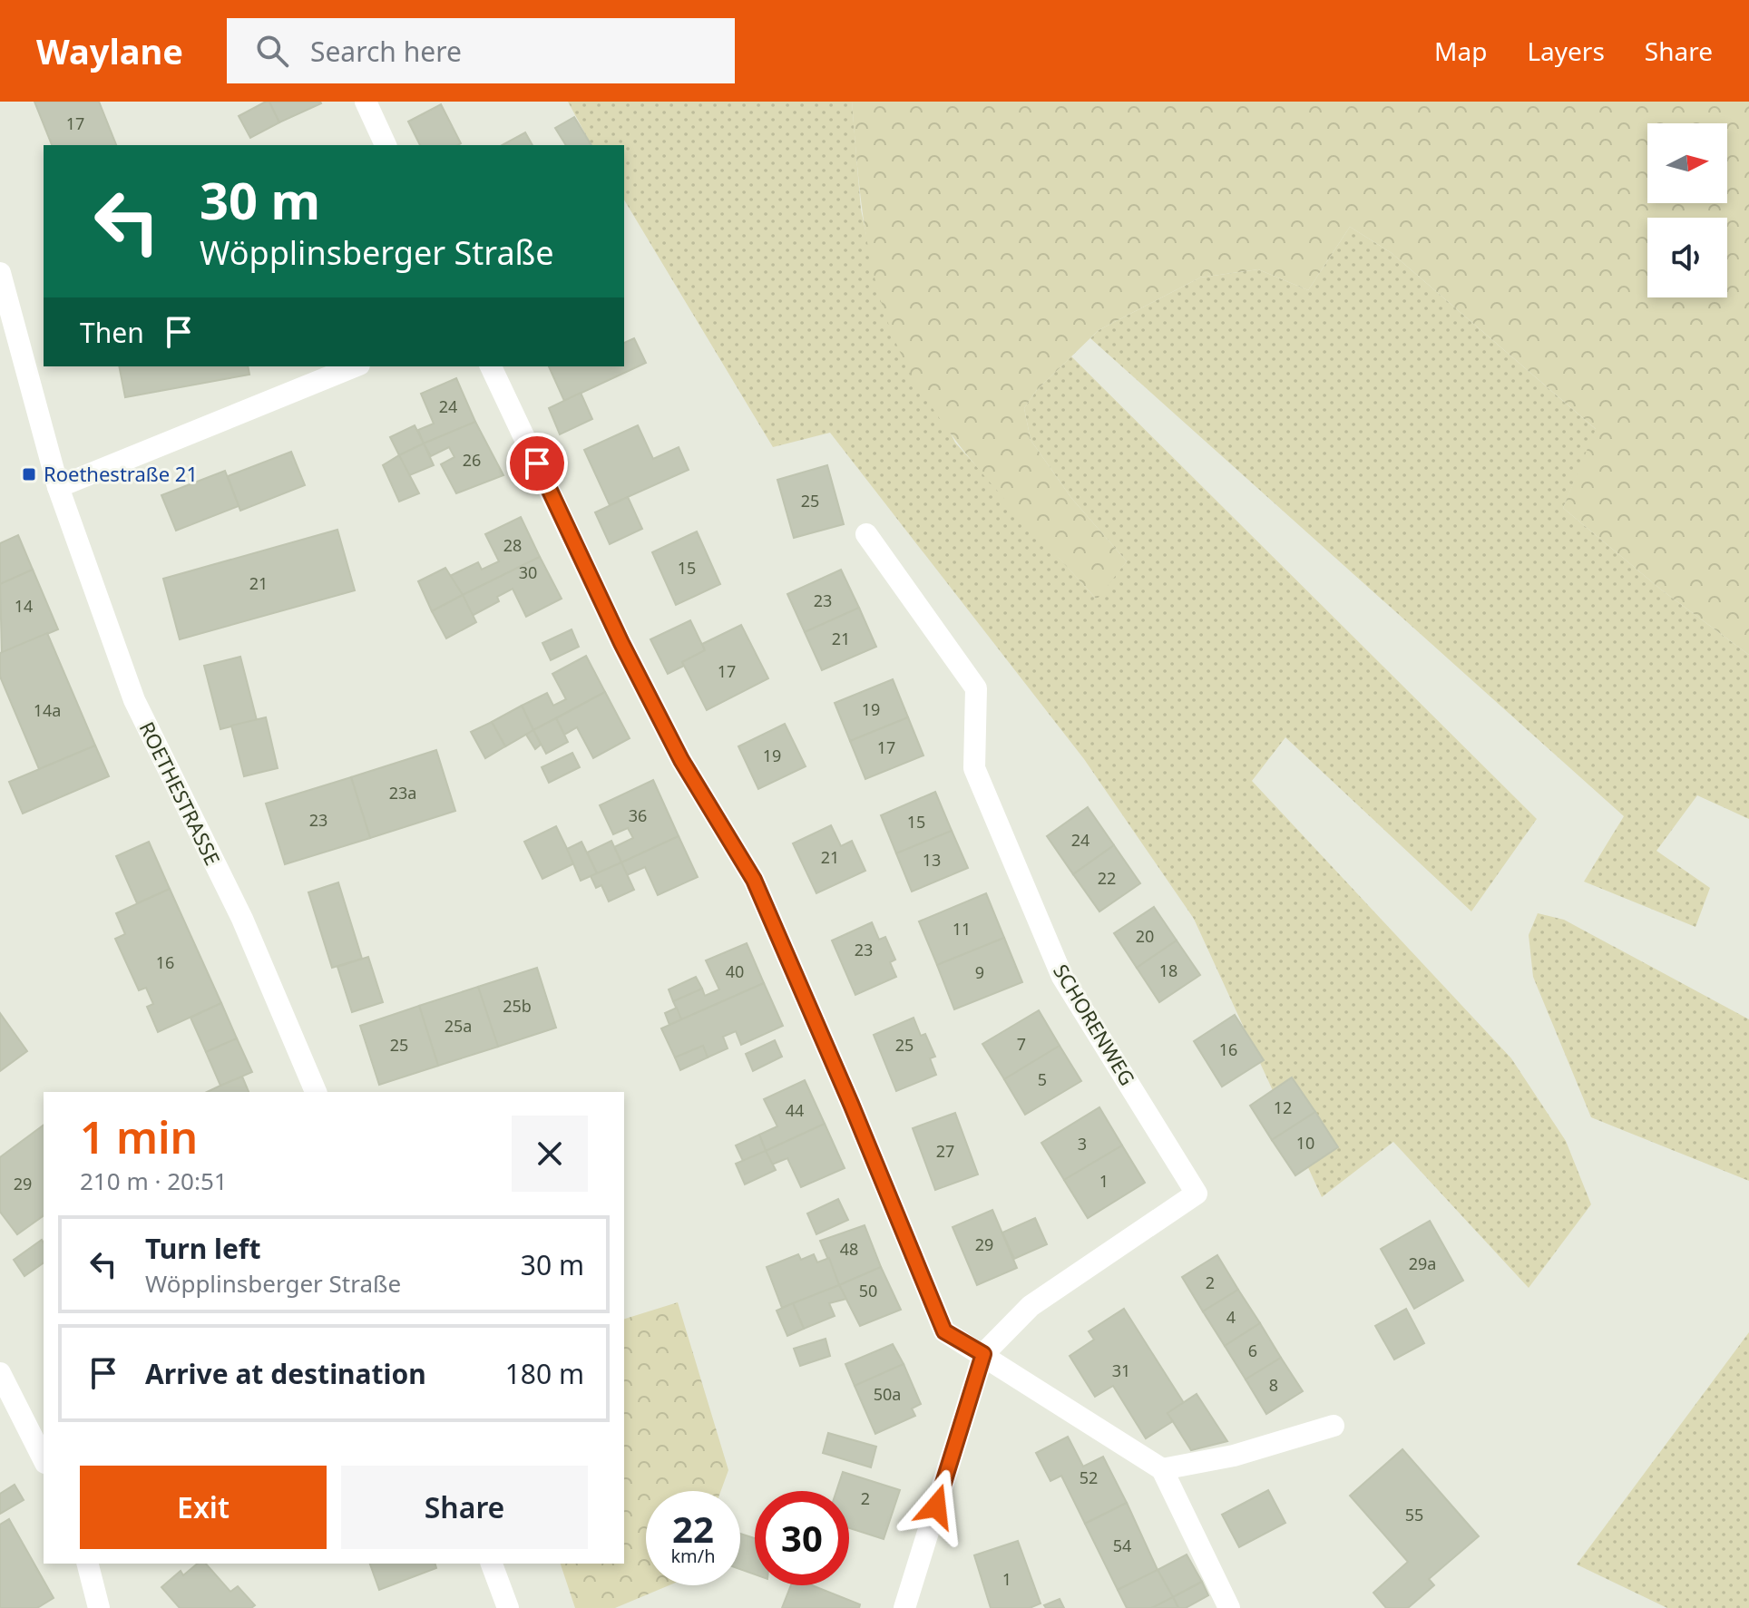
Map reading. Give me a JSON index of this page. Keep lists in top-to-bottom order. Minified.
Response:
{"streets":{"street":["ROETHESTRASSE","SCHORENWEG"]},"places":{"transit":["Roethestraße 21"]},"house_numbers":["17","24","26","25","28","15","30","21","23","14","21","17","19","14a","17","19","23a","36","23","15","24","21","13","22","11","20","23","16","18","40","9","25b","25a","7","25","25","16","5","12","44","10","3","27","1","29","29","48","29a","2","50","4","6","31","8","50a","52","2","55","54","1"],"north":"right","page":{"header":"Waylane","search":"Search here","nav":["Map","Layers","Share"],"turn":["30 m","Wöpplinsberger Straße"],"then":"Then","heading":["1 min","210 m · 20:51"],"list":[{"name":"Turn left","note":"Wöpplinsberger Straße","value":"30 m"},{"name":"Arrive at destination","value":"180 m"}],"buttons":["Exit","Share"],"speed":"22 km/h","limit":"30"}}
